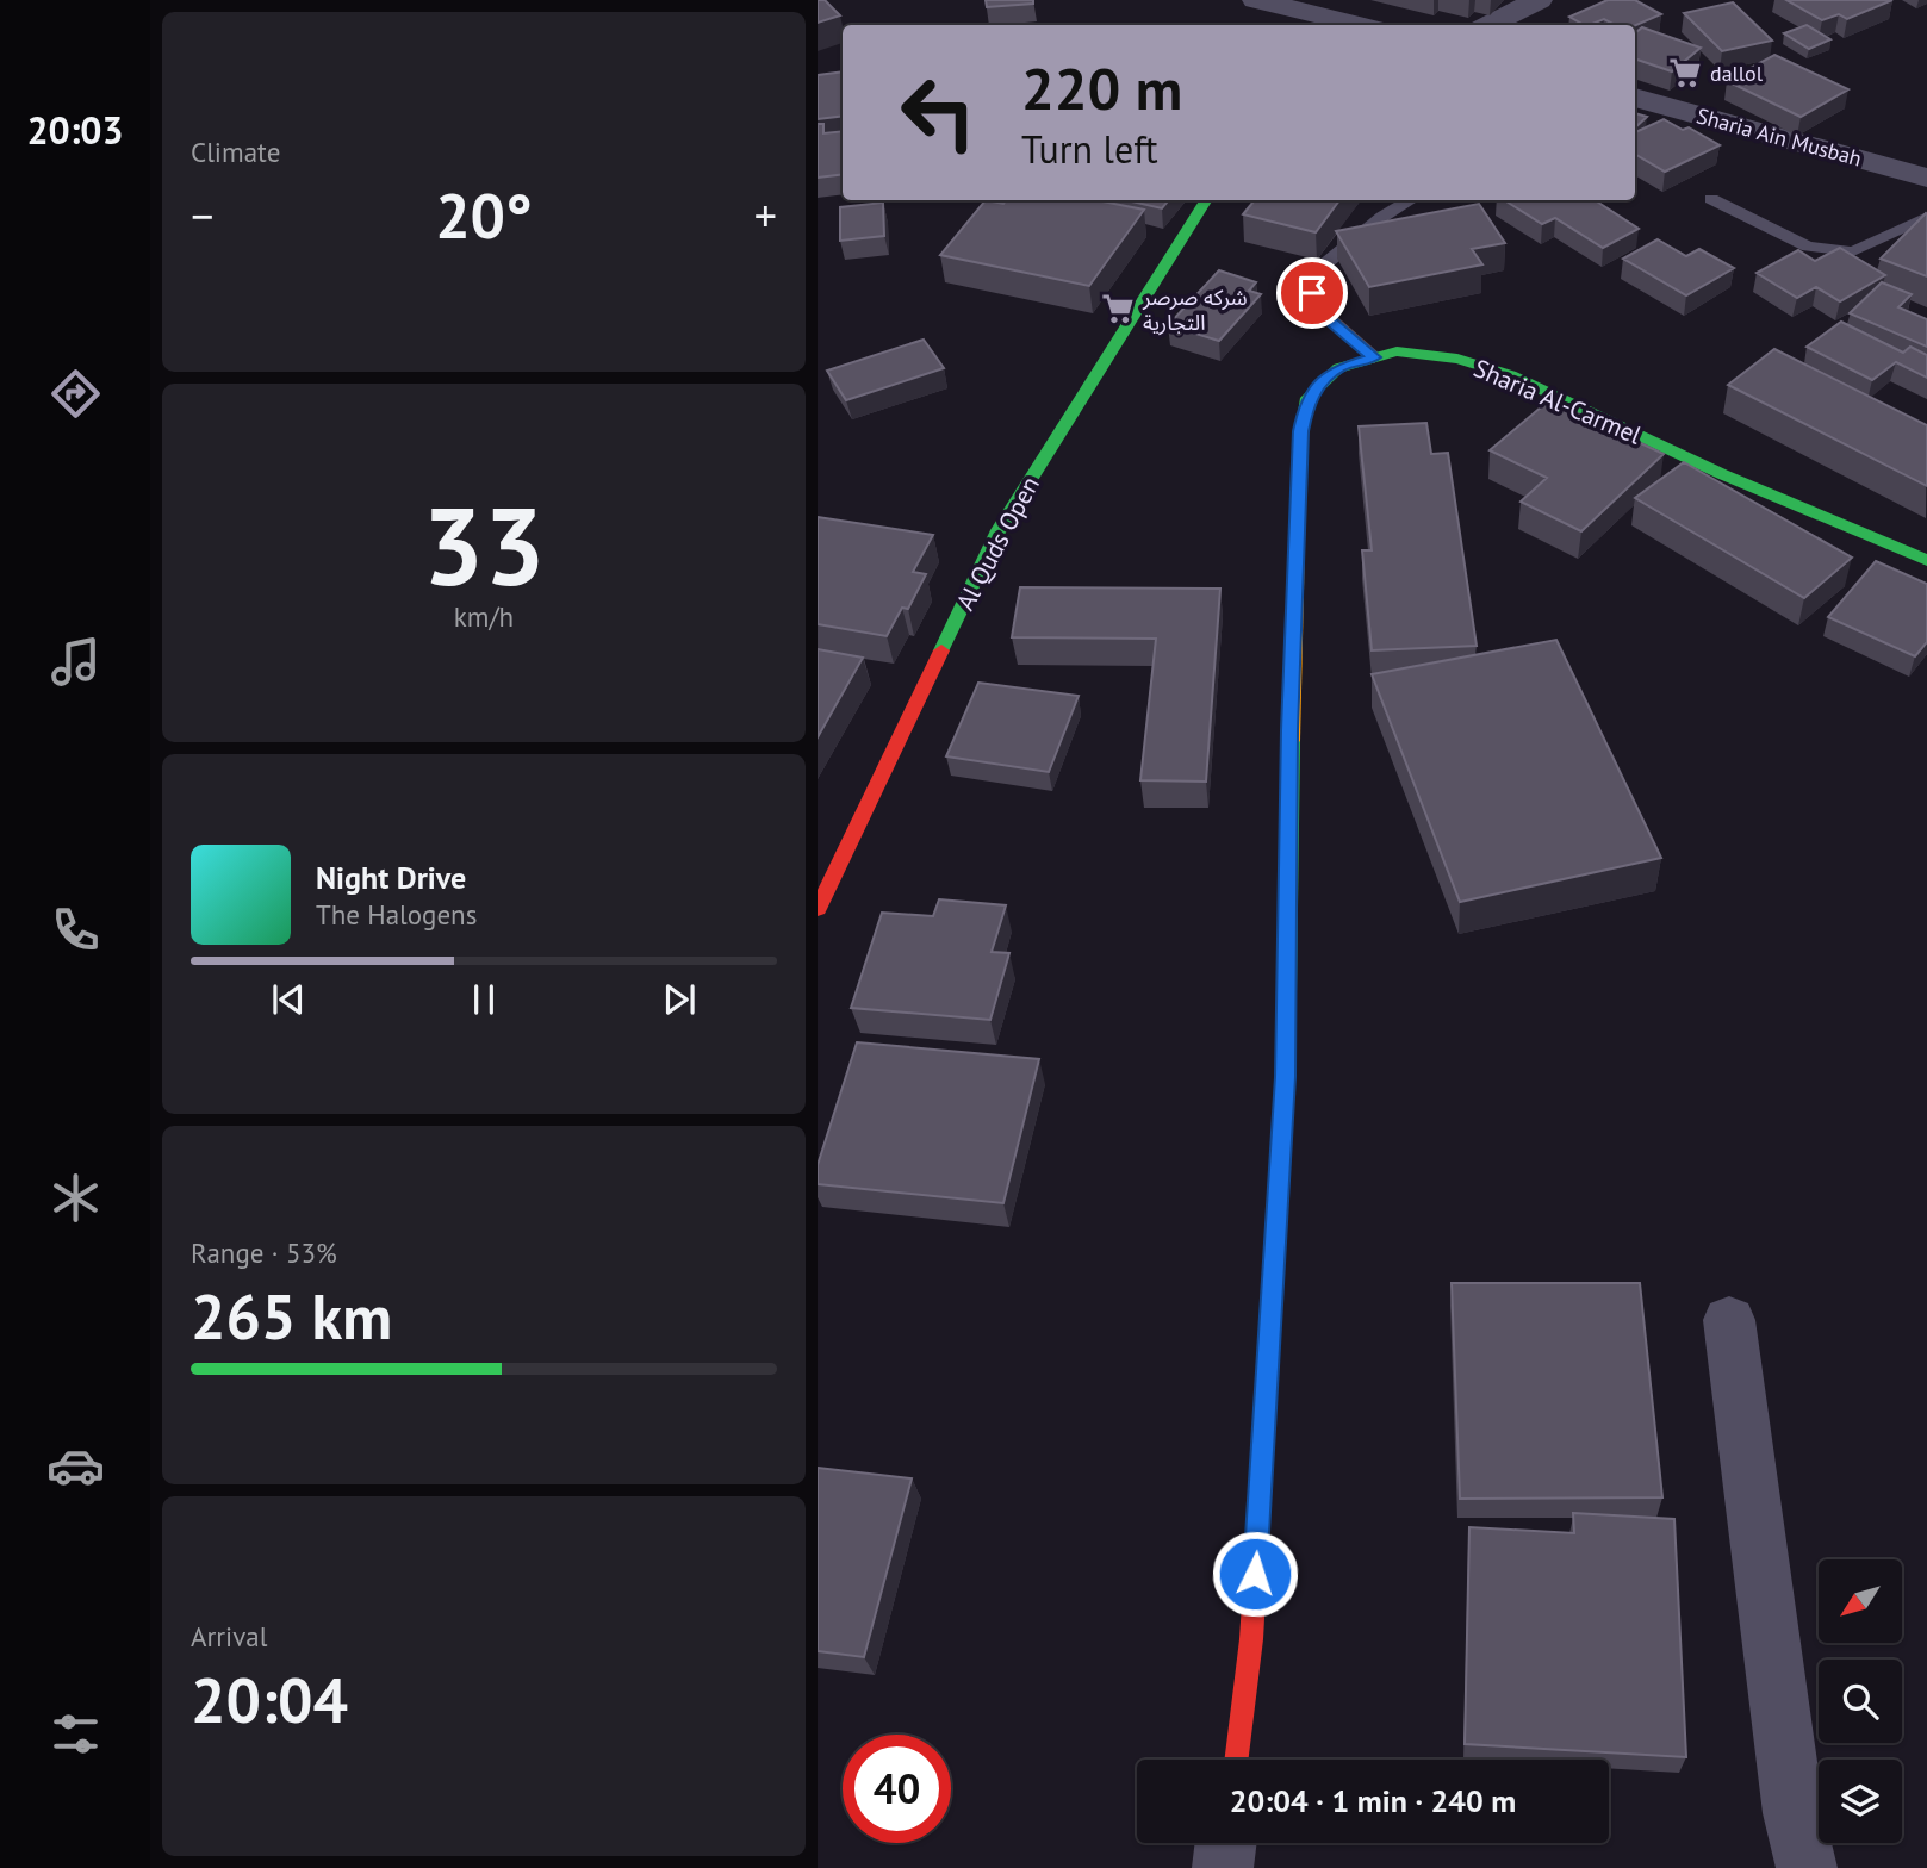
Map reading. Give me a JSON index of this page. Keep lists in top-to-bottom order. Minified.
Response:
{"streets":{"street":["Sharia Ain Musbah","Sharia Al-Carmel","Al Quds Open"]},"places":{"supermarket":["dallol","شركه صرصر التجارية"]},"north":"bottom left","page":{"tabs":"20:03","tile":["Climate",["33","km/h"],["Range · 53%","265 km"],["Arrival","20:04"]],"turn":["220 m","Turn left"],"heat":["−","20°","+"],"song":["Night Drive","The Halogens"],"limit":"40","trip":"20:04 · 1 min · 240 m"}}
